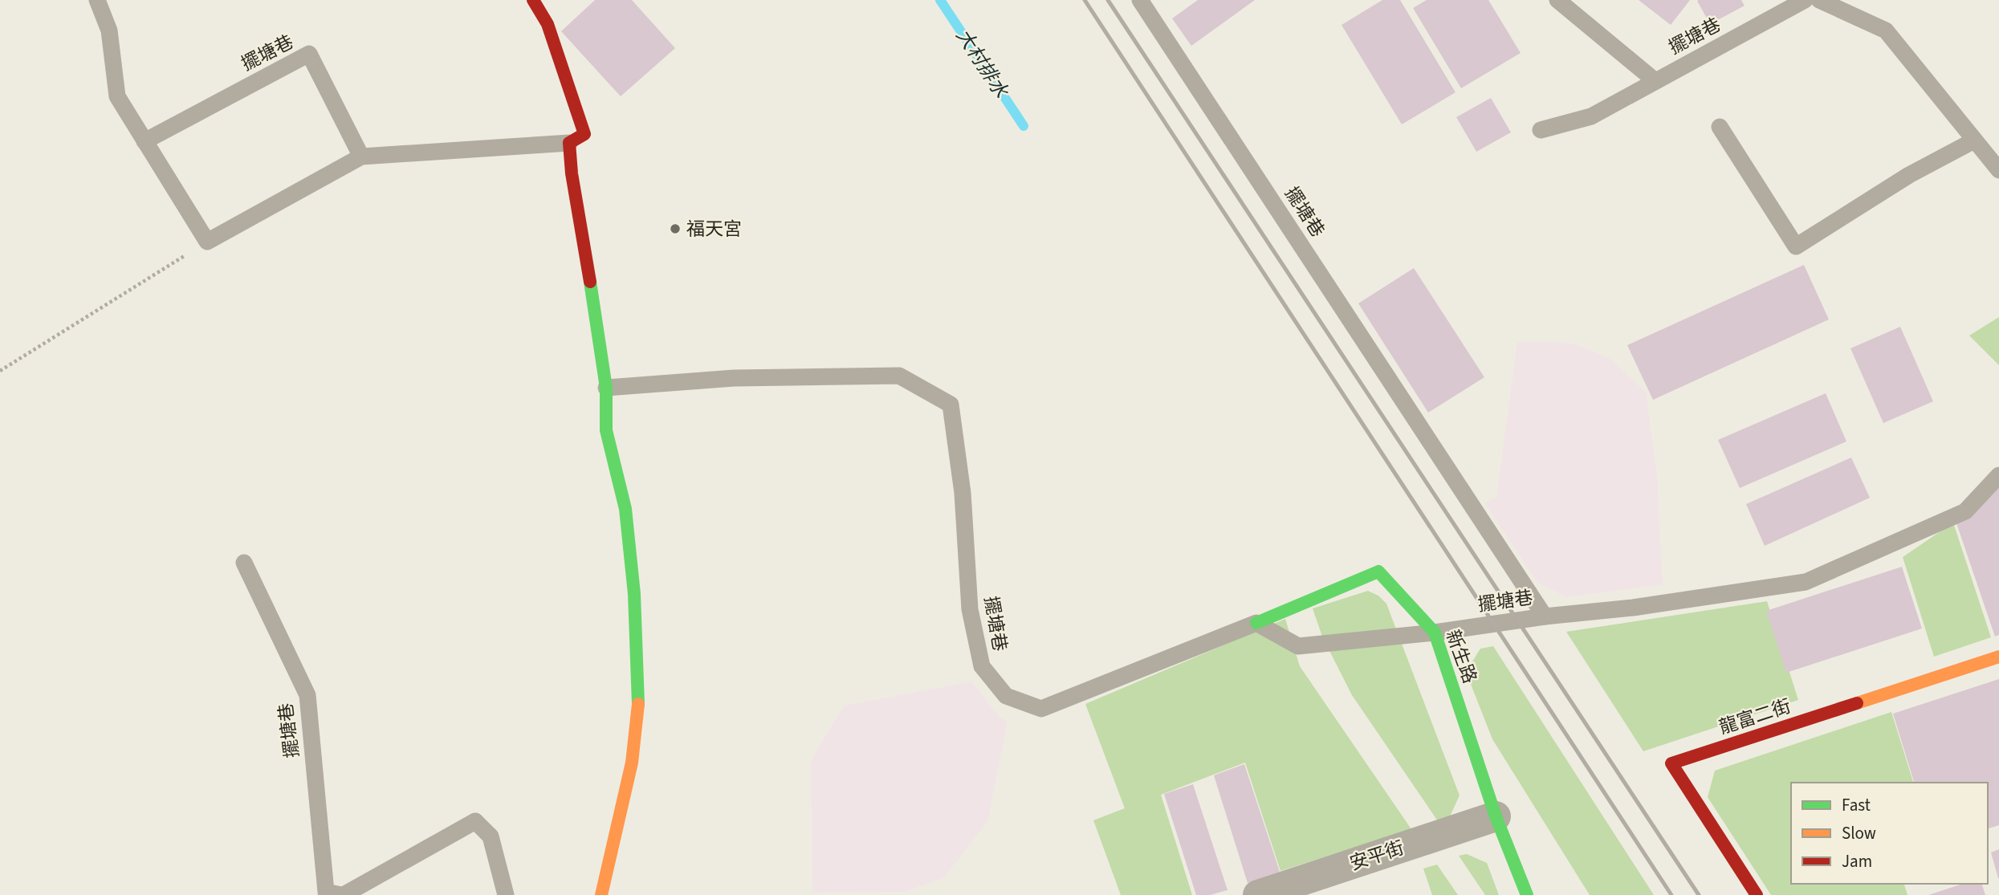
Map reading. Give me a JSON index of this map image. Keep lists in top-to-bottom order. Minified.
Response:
{"streets":{"street":["新生路","龍富二街","安平街"],"lane":["擺塘巷"]},"crossings":[["擺塘巷","新生路"],["新生路","安平街"]],"water":["大村排水"],"places":["福天宮"],"legend":["Fast","Slow","Jam"]}
